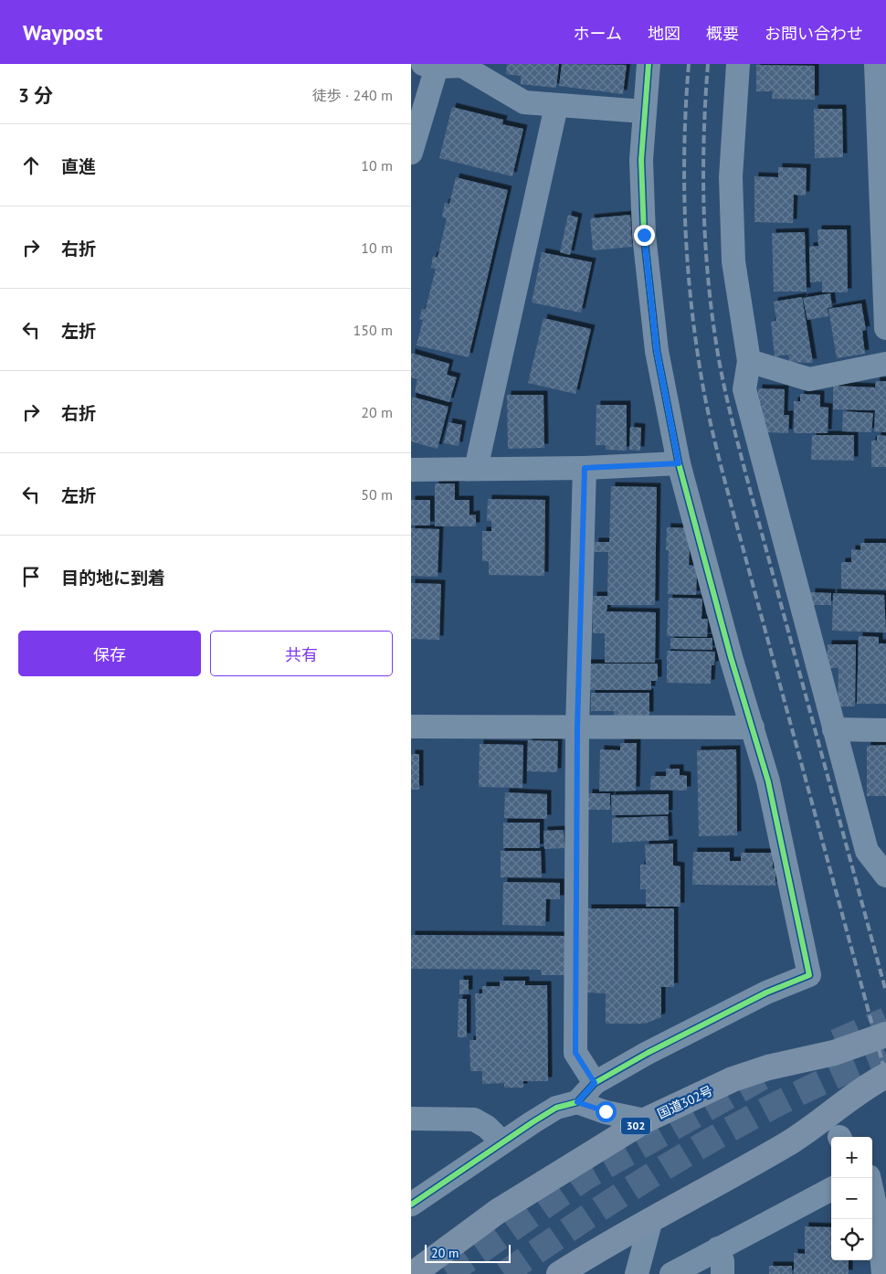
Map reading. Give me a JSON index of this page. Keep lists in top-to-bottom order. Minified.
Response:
{"streets":{"highway":["国道302号","302"]},"scale_bar":"20 m","page":{"header":"Waypost","nav":["ホーム","地図","概要","お問い合わせ"],"heading":["3 分","徒歩 · 240 m"],"list":[["直進","10 m"],["右折","10 m"],["左折","150 m"],["右折","20 m"],["左折","50 m"],"目的地に到着"],"buttons":["保存","共有"],"map_buttons":["+","−"],"scale":"20 m"}}
